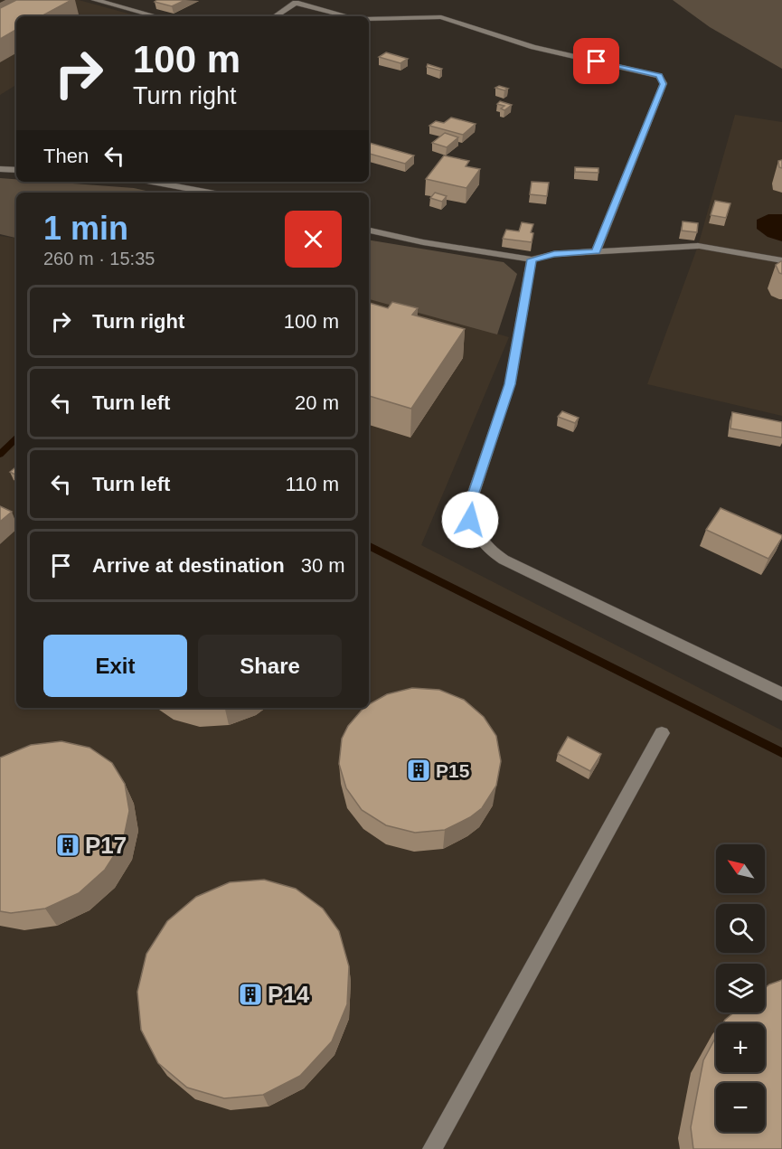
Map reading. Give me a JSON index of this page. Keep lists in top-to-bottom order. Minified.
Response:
{"places":{"building":["P15","P17","P14"]},"north":"top left","page":{"turn":["100 m","Turn right"],"then":"Then","heading":["1 min","260 m · 15:35"],"list":[{"name":"Turn right","value":"100 m"},{"name":"Turn left","value":"20 m"},{"name":"Turn left","value":"110 m"},{"name":"Arrive at destination","value":"30 m"}],"buttons":["Exit","Share"],"map_buttons":["+","−"]}}
